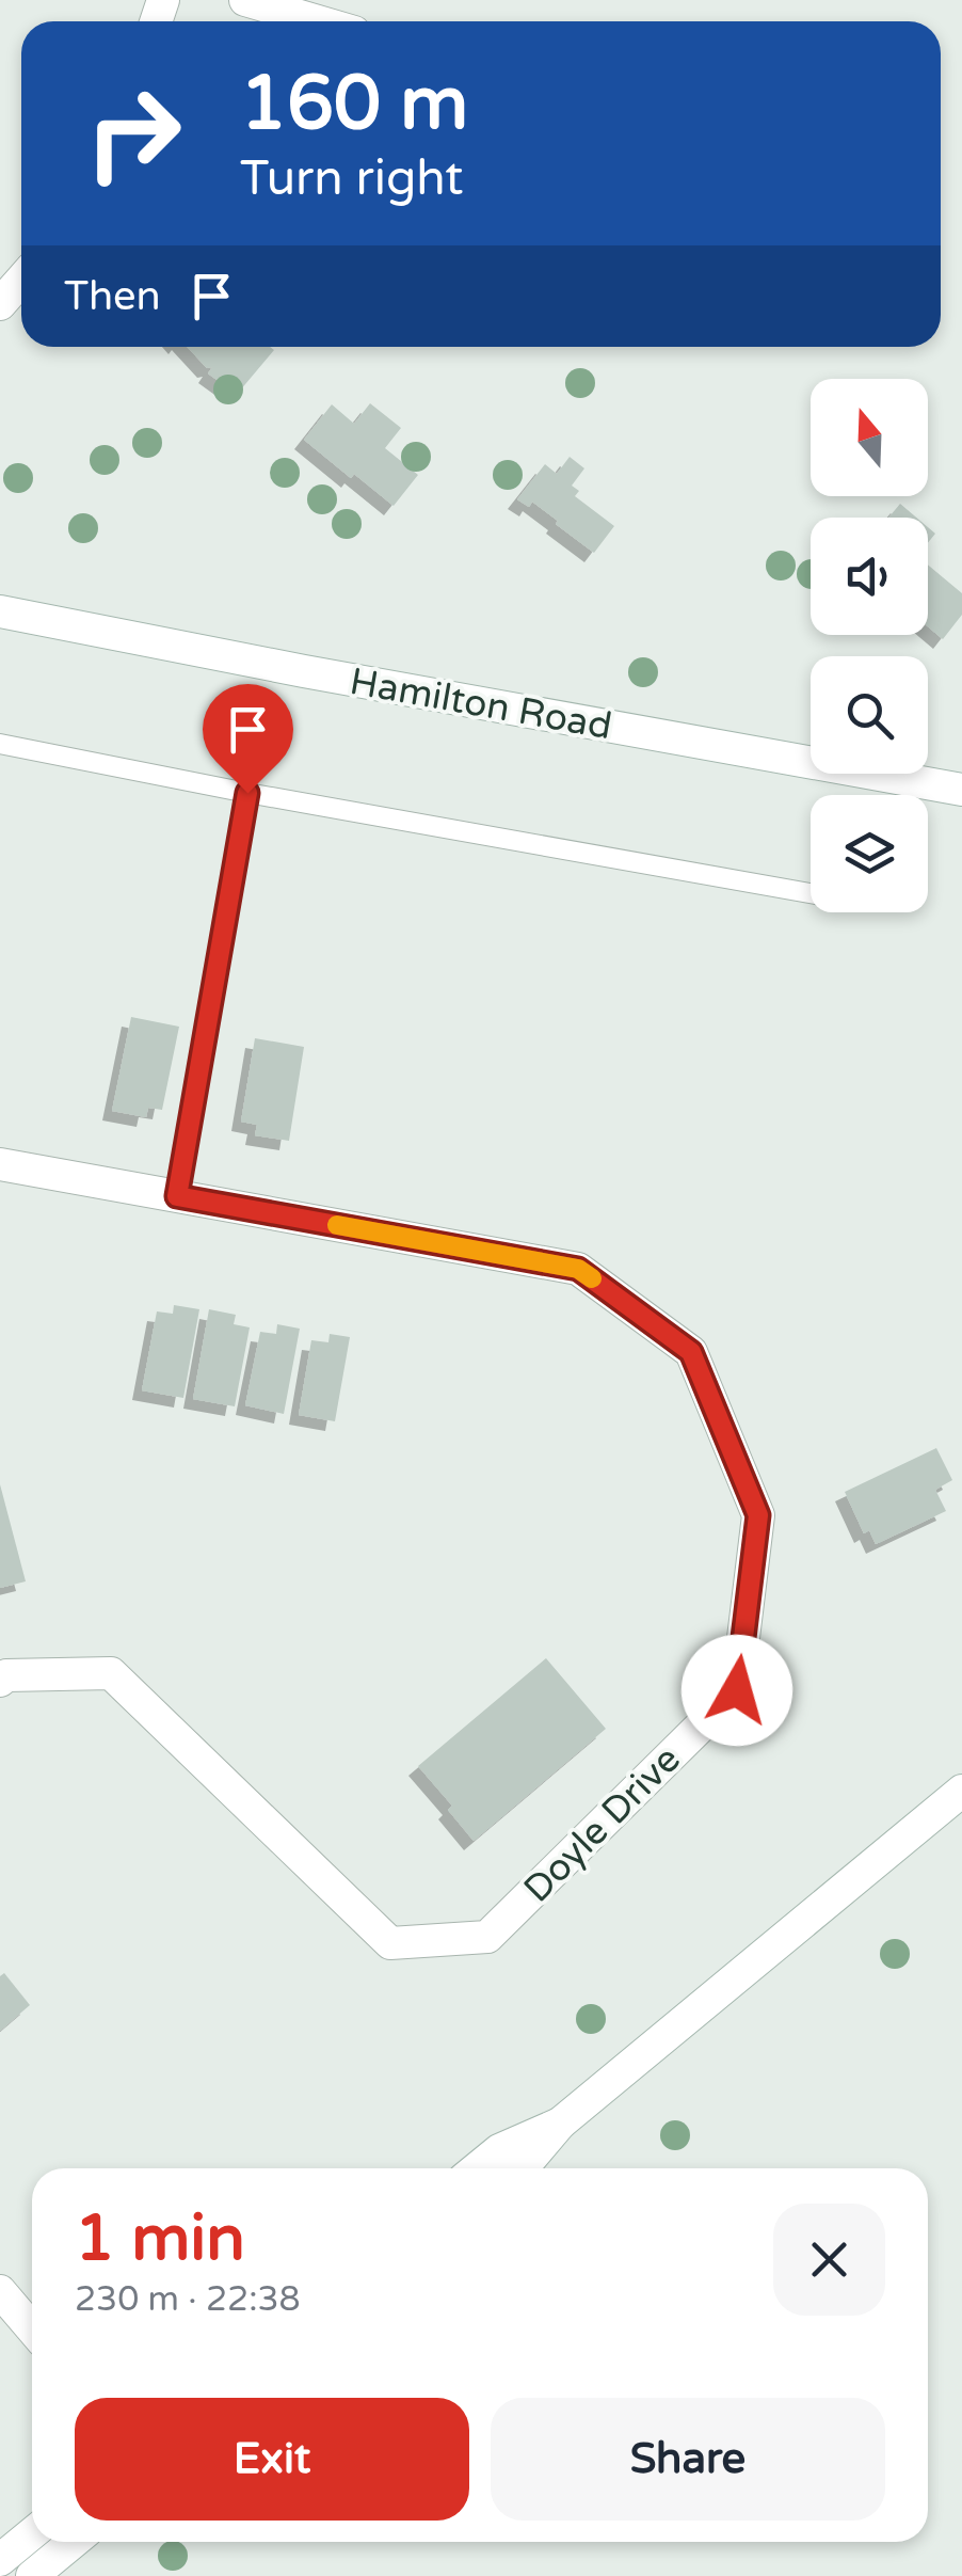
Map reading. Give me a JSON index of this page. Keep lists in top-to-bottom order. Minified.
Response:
{"streets":{"street":["Hamilton Road","Doyle Drive"]},"north":"top","page":{"turn":["160 m","Turn right"],"then":"Then","heading":["1 min","230 m · 22:38"],"buttons":["Exit","Share"]}}
